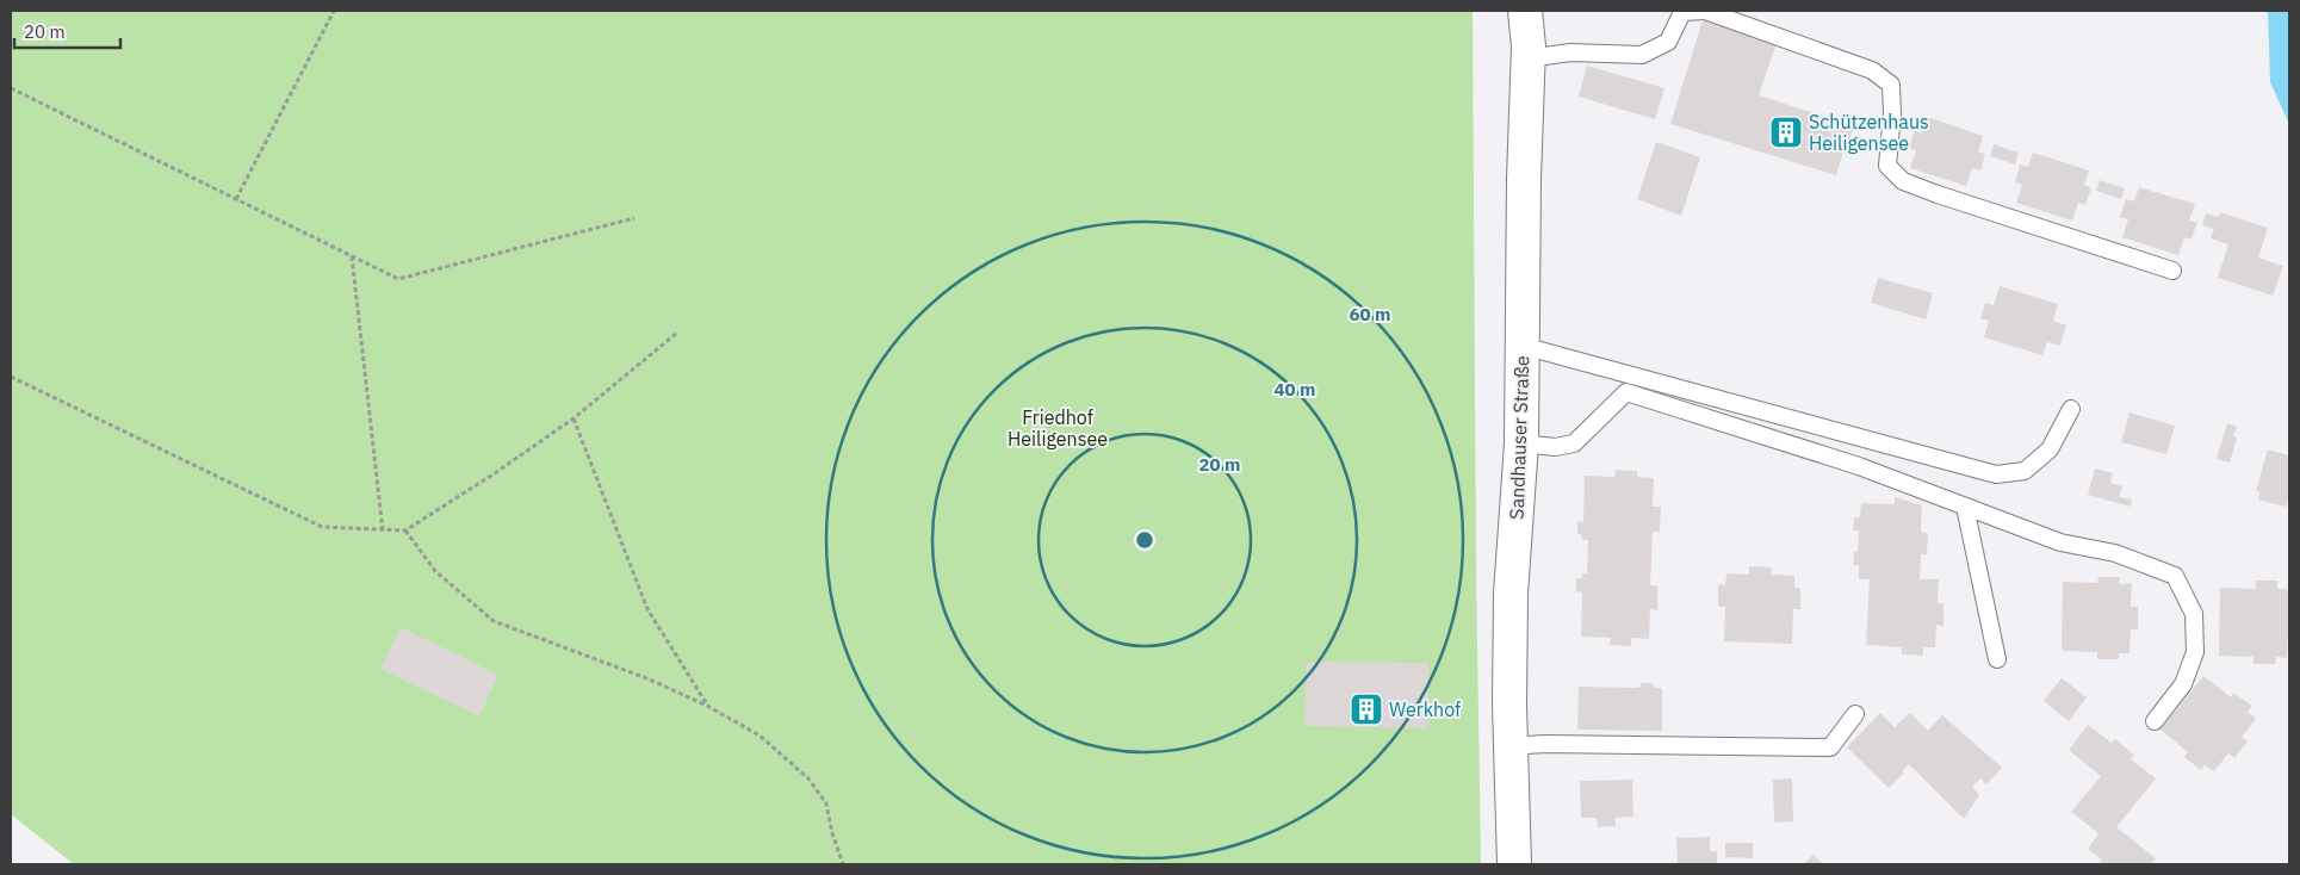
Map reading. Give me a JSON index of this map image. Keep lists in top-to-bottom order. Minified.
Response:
{"streets":{"main road":["Sandhauser Straße"]},"parks":["Friedhof Heiligensee"],"places":{"building":["Schützenhaus Heiligensee","Werkhof"]},"scale_bar":"20 m","rings":["60 m","40 m","20 m"]}
